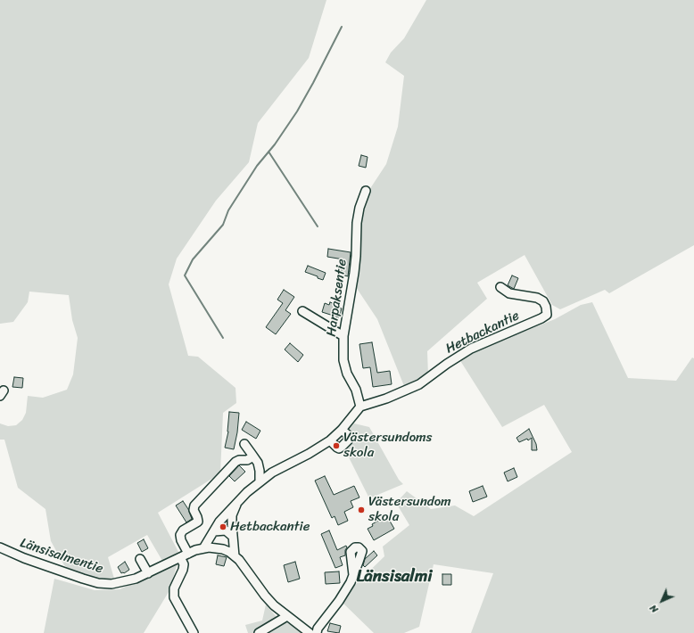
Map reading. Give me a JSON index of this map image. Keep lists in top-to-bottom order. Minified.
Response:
{"streets":{"street":["Harpaksentie","Hetbackantie","Länsisalmentie"]},"crossings":[["Harpaksentie","Hetbackantie"]],"districts":["Länsisalmi"],"places":["Västersundoms skola","Västersundom skola","Hetbackantie"],"north":"bottom left"}
